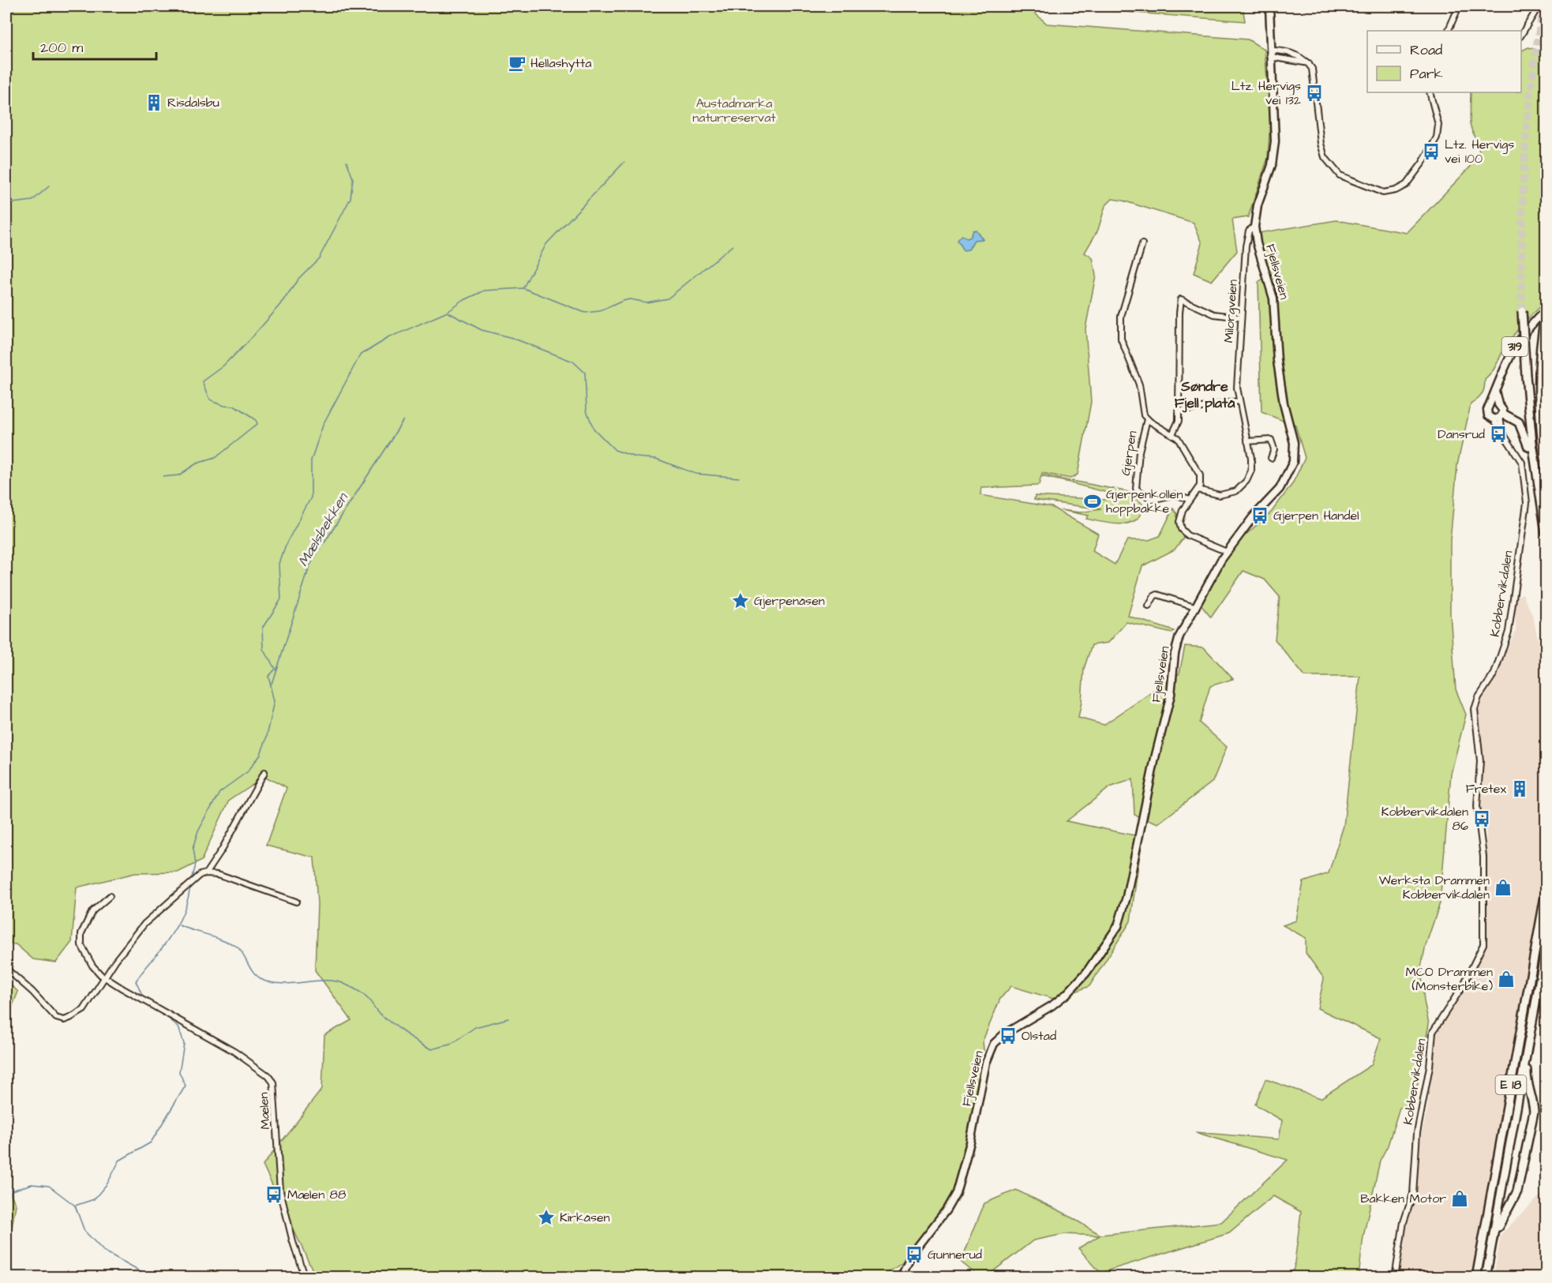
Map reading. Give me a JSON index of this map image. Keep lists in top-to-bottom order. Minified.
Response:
{"streets":{"highway":["E 18"],"main road":["Fjellsveien","319"],"street":["Milorgveien","Gjerpen","Kobbervikdalen","Mælen"]},"crossings":[["Fjellsveien","Milorgveien"]],"districts":["Søndre Fjell platå"],"water":["Mælsbekken"],"parks":["Austadmarka naturreservat"],"places":{"cafe":["Hellashytta"],"bus stop":["Ltz. Hervigs vei 132","Ltz. Hervigs vei 100","Dansrud","Gjerpen Handel","Kobbervikdalen 86","Olstad","Mælen 88","Gunnerud"],"building":["Risdalsbu","Fretex"],"sports":["Gjerpenkollen hoppbakke"],"place":["Gjerpenåsen","Kirkåsen"],"shop":["Werksta Drammen Kobbervikdalen","MCO Drammen (Monsterbike)","Bakken Motor"]},"legend":["Road","Park"],"scale_bar":"200 m"}
